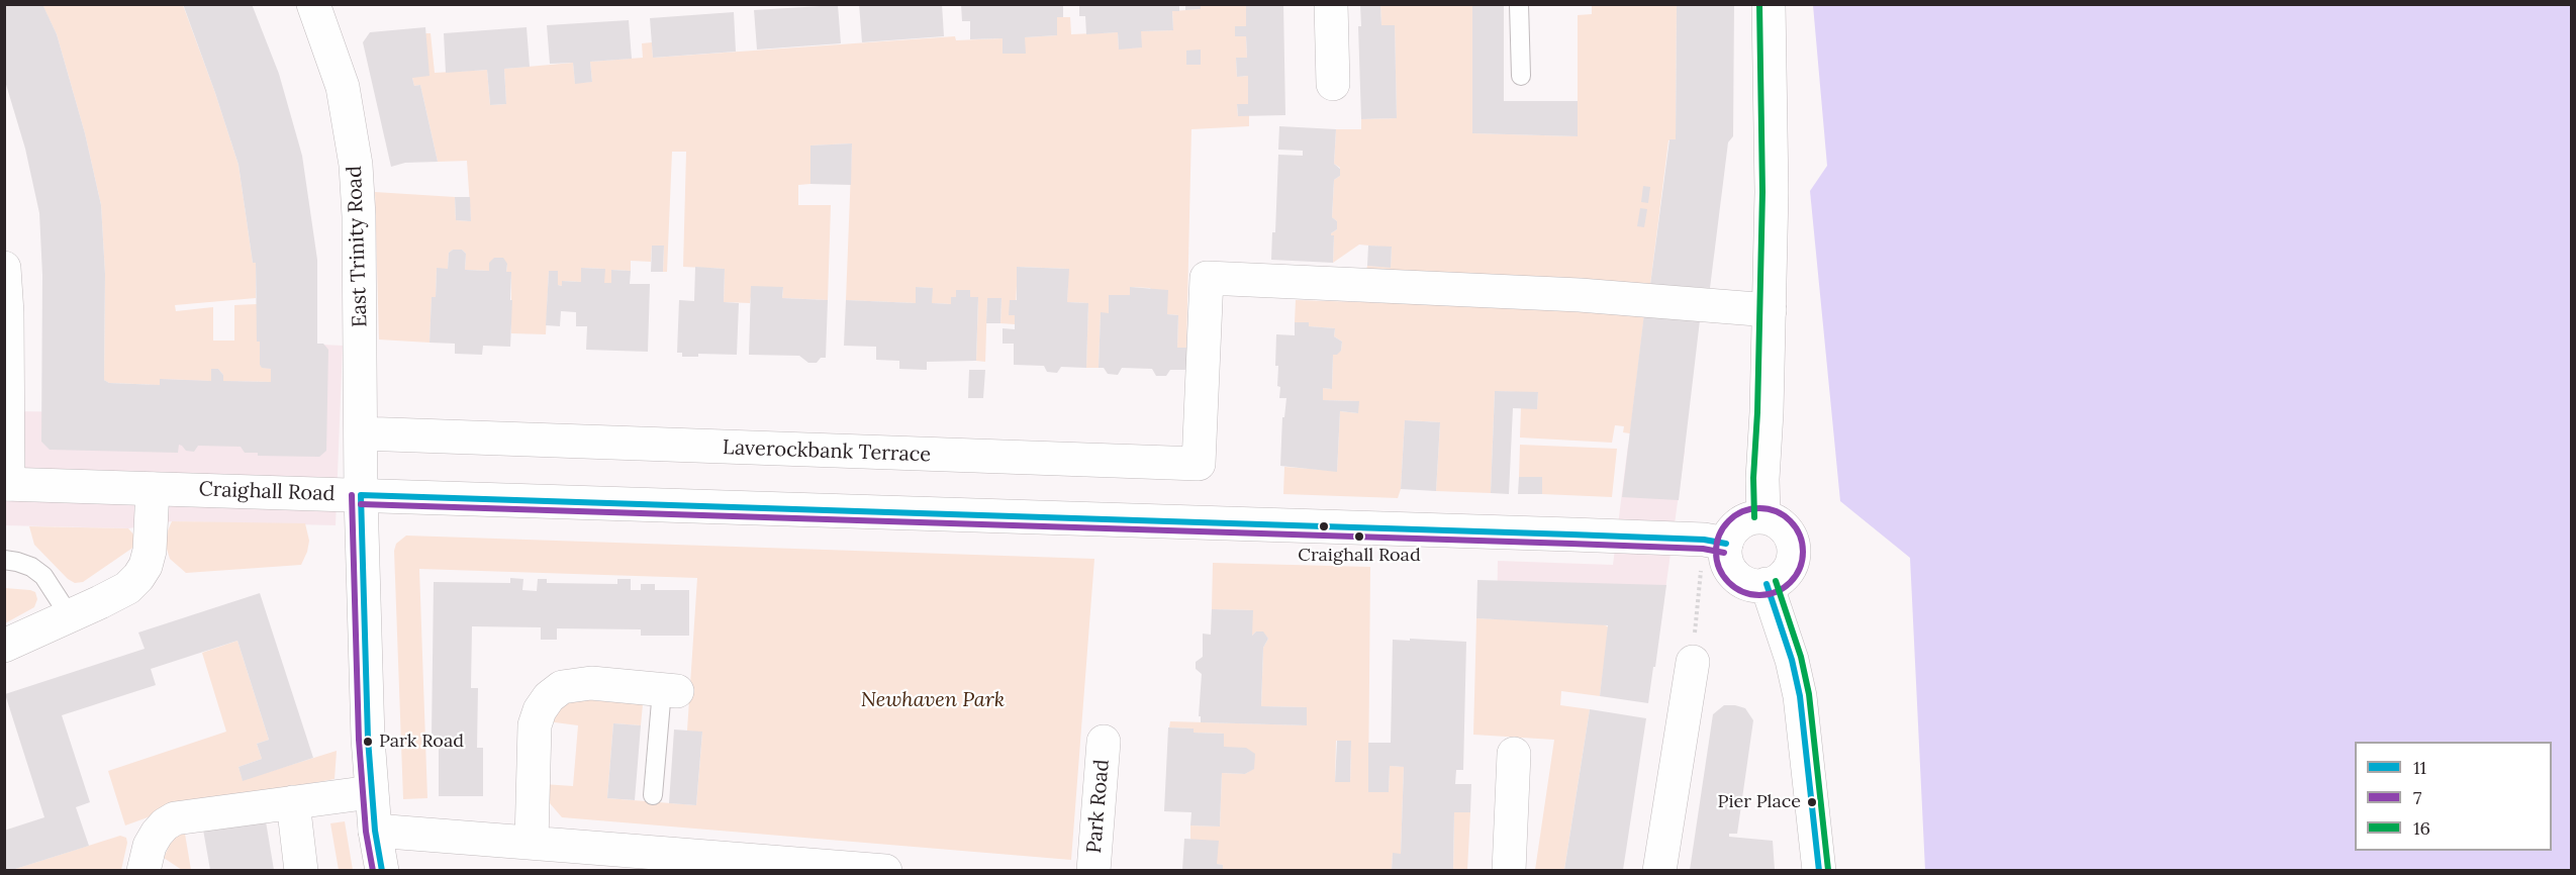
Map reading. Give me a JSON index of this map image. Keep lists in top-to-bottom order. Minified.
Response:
{"streets":{"street":["East Trinity Road","Laverockbank Terrace","Craighall Road","Park Road"]},"crossings":[["East Trinity Road","Laverockbank Terrace"],["East Trinity Road","Craighall Road"]],"parks":["Newhaven Park"],"places":["Craighall Road","Park Road","Pier Place"],"lines":["transit line 16","transit line 11","transit line 7"],"legend":["11","7","16"]}
